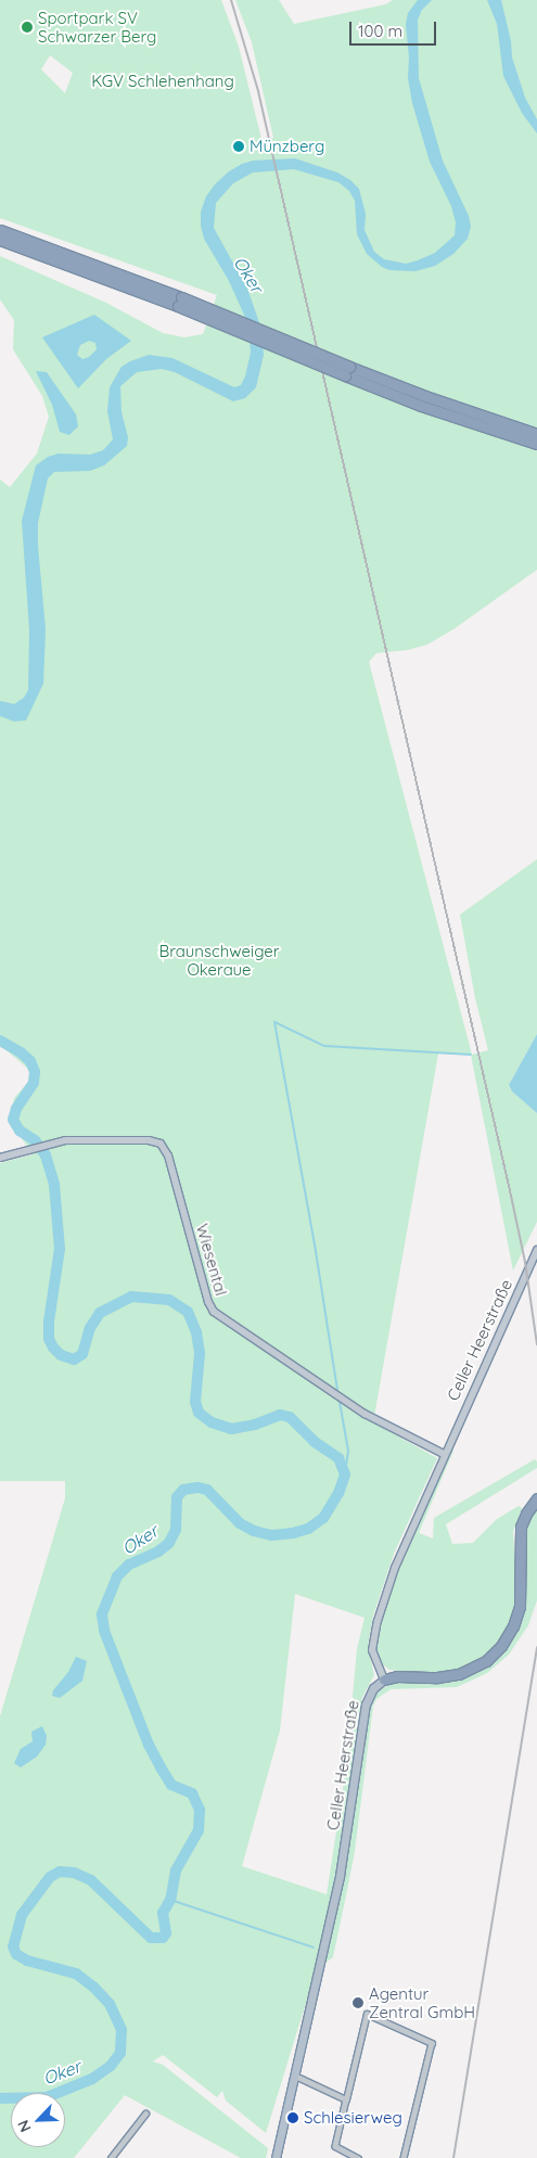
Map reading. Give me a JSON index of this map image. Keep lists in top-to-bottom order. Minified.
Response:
{"streets":{"main road":["Celler Heerstraße"],"street":["Wiesental"]},"crossings":[["Wiesental","Celler Heerstraße"]],"water":["Oker"],"parks":["KGV Schlehenhang","Braunschweiger Okeraue"],"places":["Sportpark SV Schwarzer Berg","Münzberg","Agentur Zentral GmbH","Schlesierweg"],"scale_bar":"100 m","north":"bottom left"}
